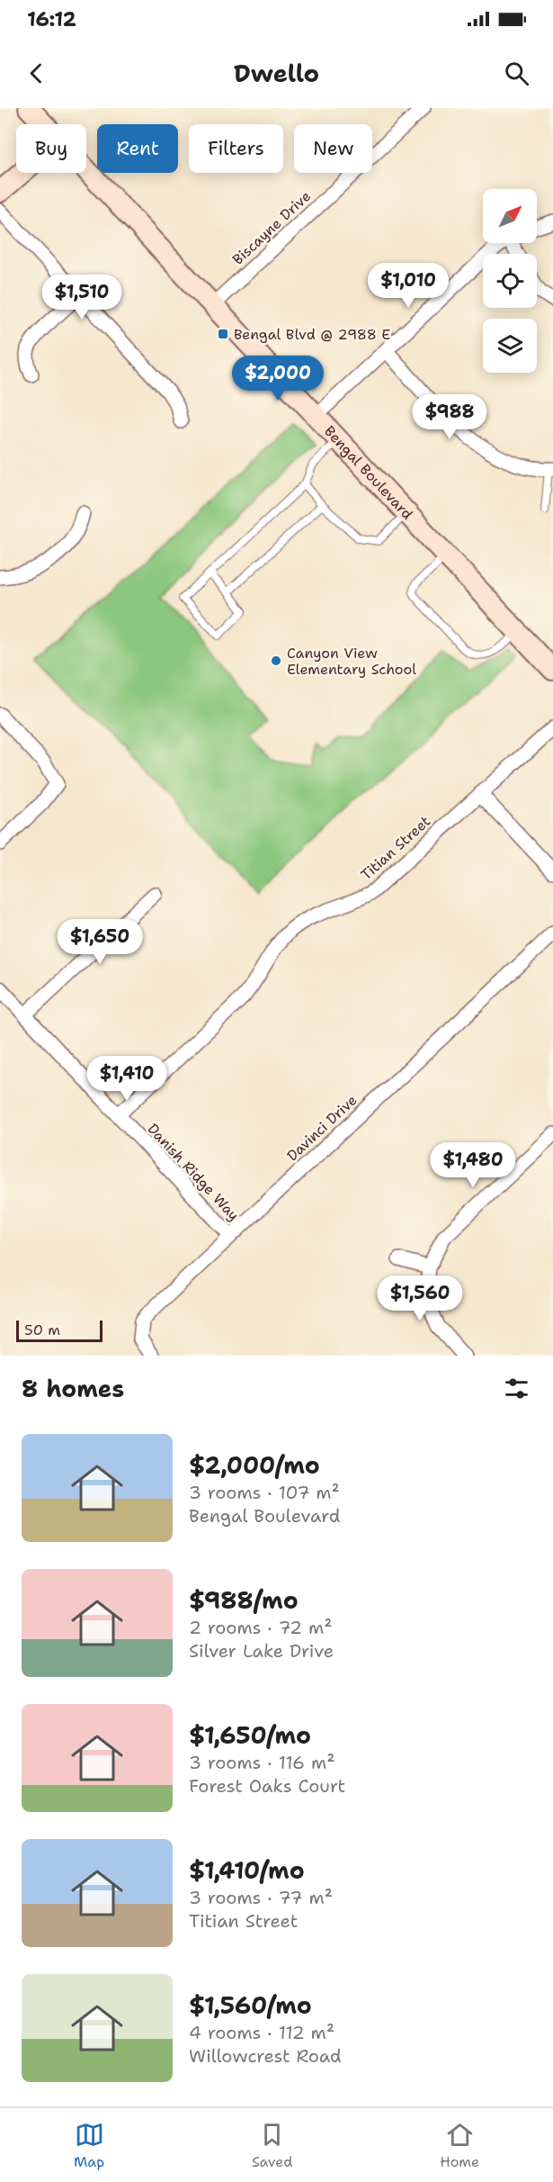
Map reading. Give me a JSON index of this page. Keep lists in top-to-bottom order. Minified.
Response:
{"streets":{"main road":["Bengal Boulevard"],"street":["Biscayne Drive","Titian Street","Davinci Drive","Danish Ridge Way"]},"crossings":[["Biscayne Drive","Bengal Boulevard"],["Titian Street","Danish Ridge Way"],["Davinci Drive","Danish Ridge Way"]],"places":{"transit":["Bengal Blvd @ 2988 E"],"other":["Canyon View Elementary School"]},"scale_bar":"50 m","north":"top right","page":{"status":"16:12","header":"Dwello","chip":["Buy","Rent","Filters","New"],"price":["$1,010","$1,510","$2,000","$988","$1,650","$1,410","$1,480","$1,560"],"scale":"50 m","heading":"8 homes","list":[{"name":"$2,000/mo","note":"3 rooms · 107 m² · Bengal Boulevard"},{"name":"$988/mo","note":"2 rooms · 72 m² · Silver Lake Drive"},{"name":"$1,650/mo","note":"3 rooms · 116 m² · Forest Oaks Court"},{"name":"$1,410/mo","note":"3 rooms · 77 m² · Titian Street"},{"name":"$1,560/mo","note":"4 rooms · 112 m² · Willowcrest Road"}],"tabs":["Map","Saved","Home"]}}
